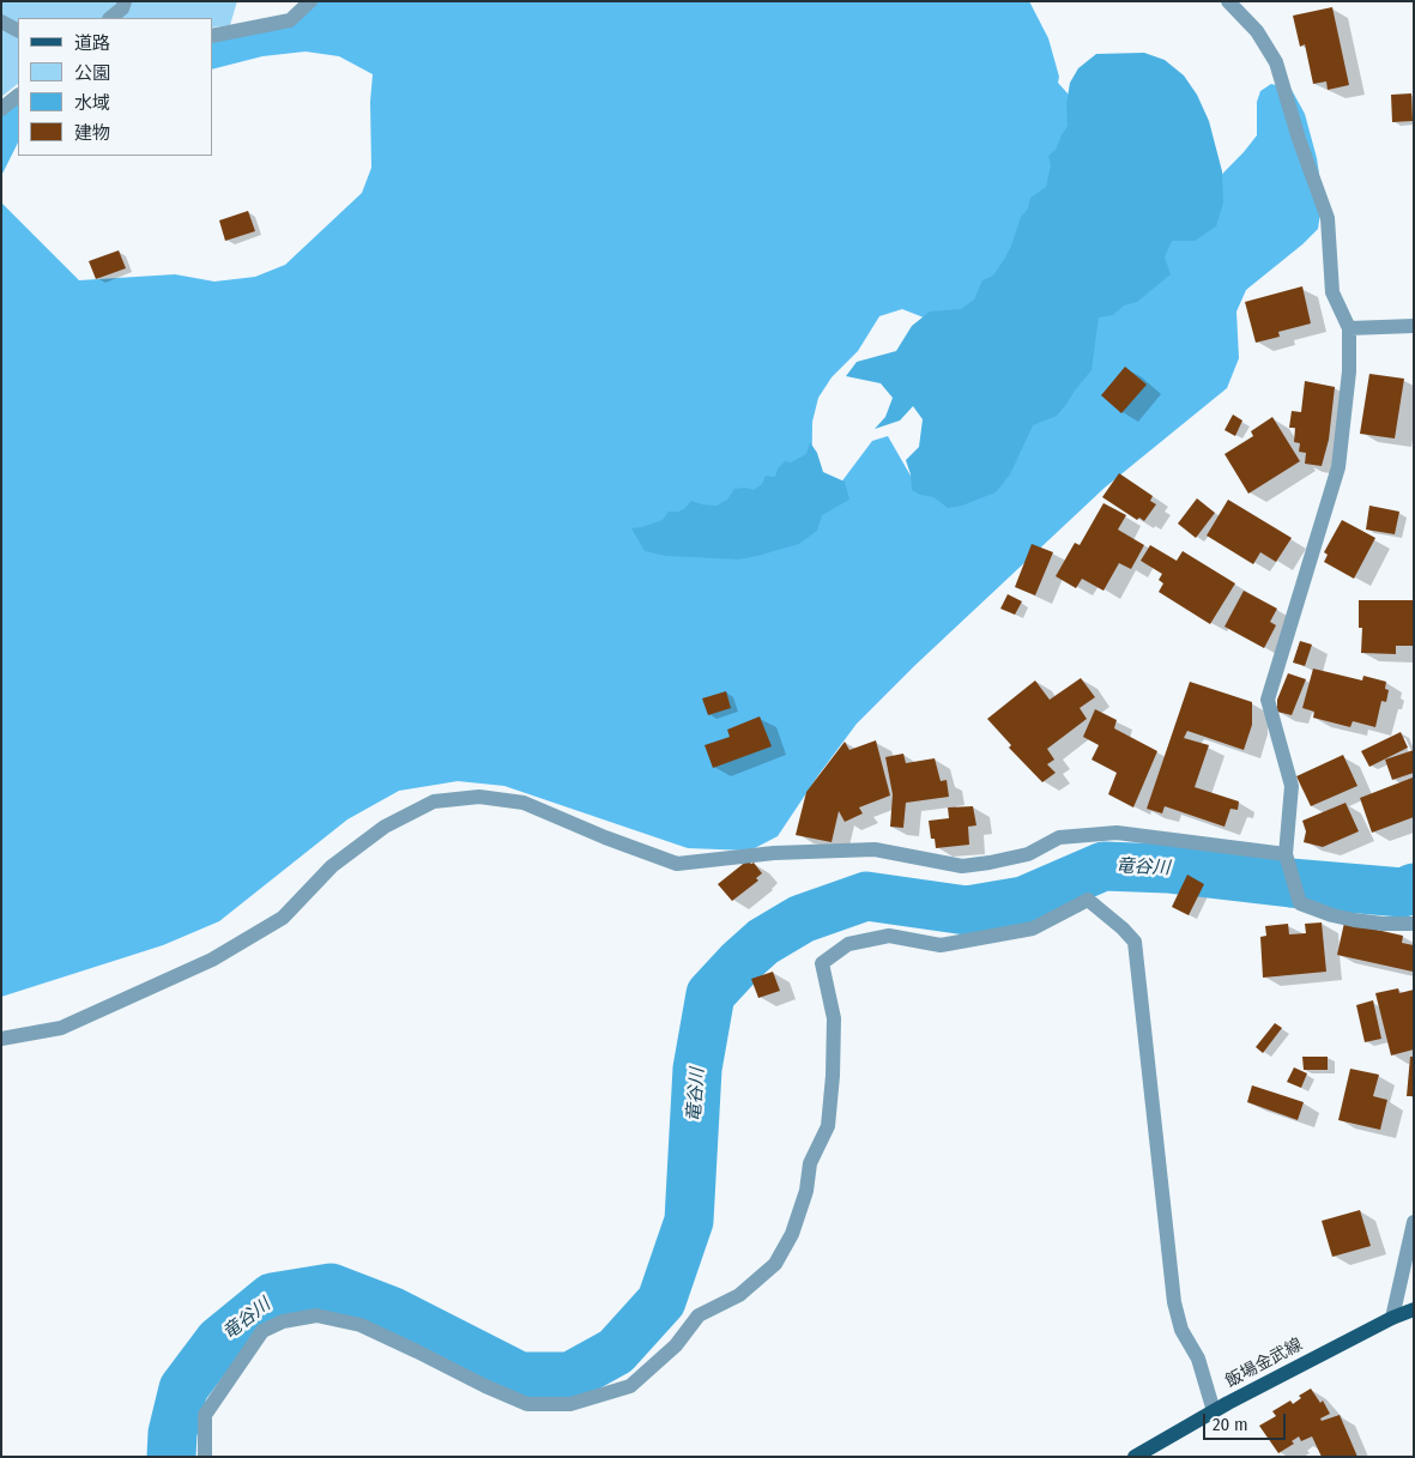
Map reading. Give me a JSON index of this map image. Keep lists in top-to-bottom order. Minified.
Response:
{"streets":{"main road":["飯場金武線"]},"water":["竜谷川"],"legend":["道路","公園","水域","建物"],"scale_bar":"20 m"}
